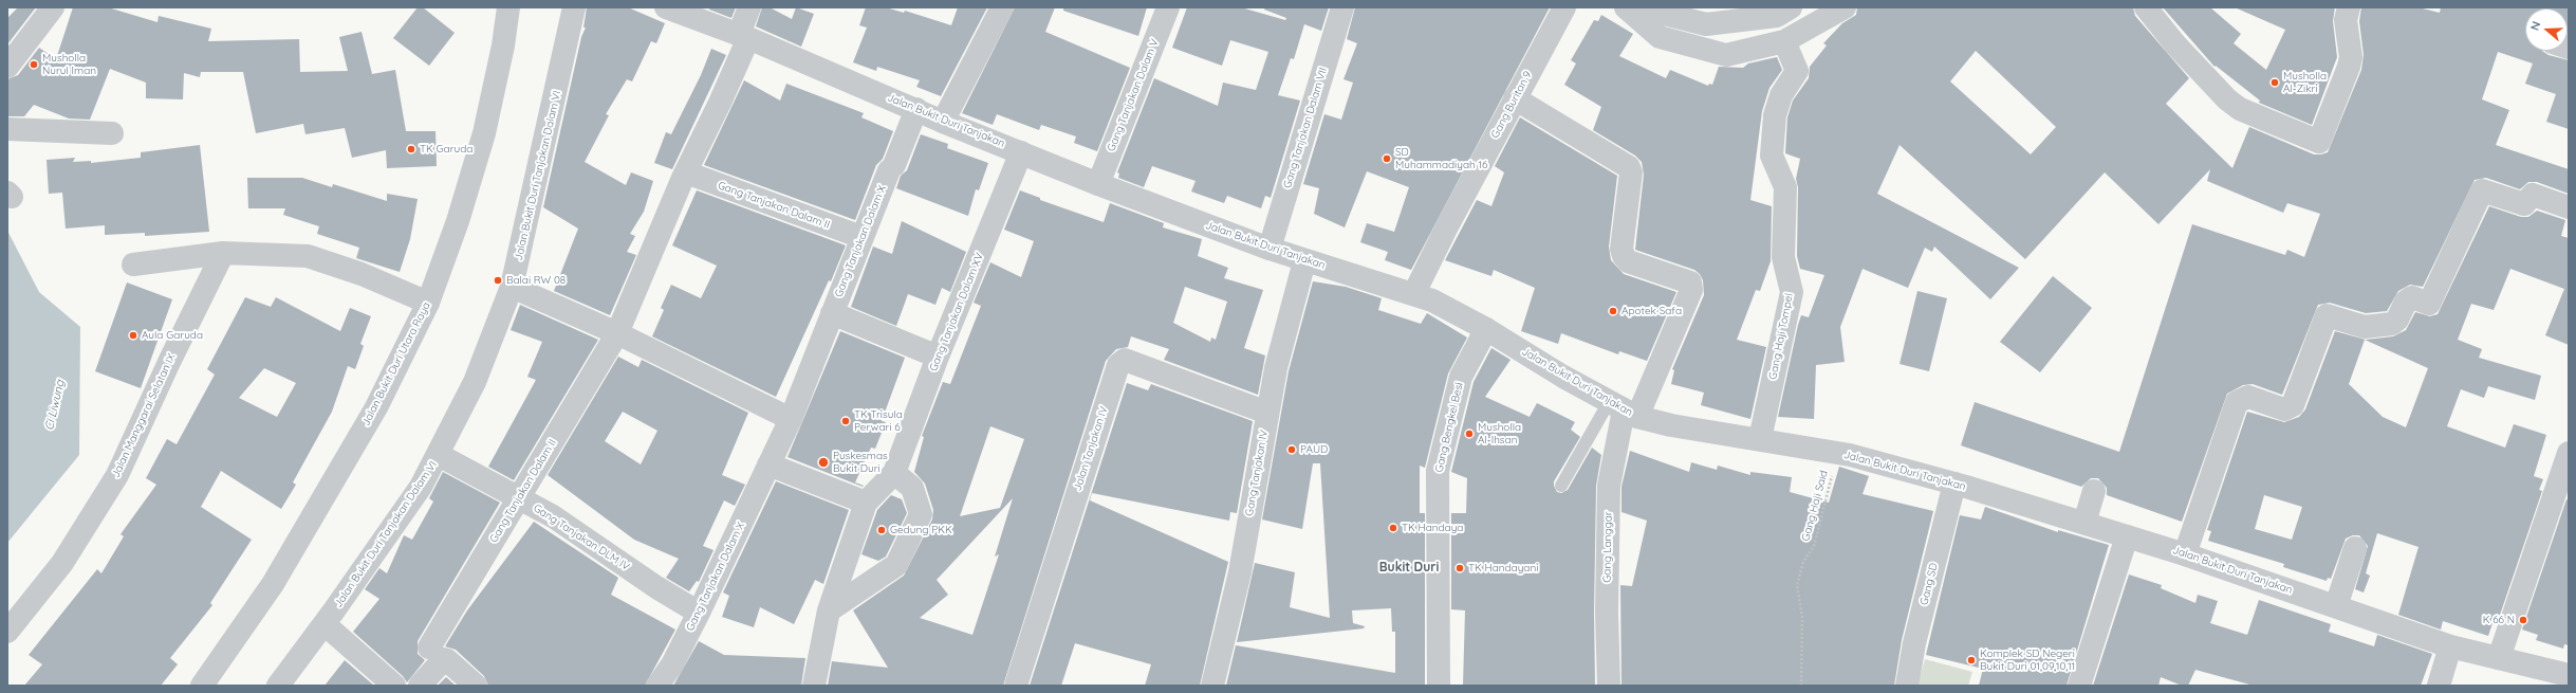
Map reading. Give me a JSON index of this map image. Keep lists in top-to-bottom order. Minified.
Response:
{"streets":{"street":["Gang Tanjakan Dalam V","Gang Buritan 9","Jalan Bukit Duri Tanjakan","Gang Tanjakan Dalam VII","Jalan Bukit Duri Tanjakan Dalam VI","Gang Tanjakan Dalam II","Gang Tanjakan Dalam X","Gang Tanjakan Dalam XV","Gang Haji Tompel","Jalan Bukit Duri Utara Raya","Jalan Manggarai Selatan IX","Gang Bengkel Besi","Jalan Tanjakan IV","Gang Tanjakan IV","Gang Tanjakan DLM IV","Gang Langgar","Gang SD"],"path":["Gang Haji Said"]},"crossings":[["Gang Tanjakan Dalam V","Jalan Bukit Duri Tanjakan"],["Gang Buritan 9","Jalan Bukit Duri Tanjakan"],["Gang Buritan 9","Gang Langgar"],["Jalan Bukit Duri Tanjakan","Gang Tanjakan Dalam VII"],["Jalan Bukit Duri Tanjakan","Gang Tanjakan Dalam II"],["Jalan Bukit Duri Tanjakan","Gang Tanjakan Dalam X"],["Jalan Bukit Duri Tanjakan","Gang Tanjakan Dalam XV"],["Jalan Bukit Duri Tanjakan","Gang Haji Tompel"],["Jalan Bukit Duri Tanjakan","Gang Bengkel Besi"],["Jalan Bukit Duri Tanjakan","Gang Tanjakan IV"],["Jalan Bukit Duri Tanjakan","Gang Haji Said"],["Jalan Bukit Duri Tanjakan","Gang Langgar"],["Jalan Bukit Duri Tanjakan","Gang SD"],["Jalan Bukit Duri Tanjakan Dalam VI","Gang Tanjakan DLM IV"],["Gang Tanjakan Dalam II","Gang Tanjakan Dalam X"],["Gang Tanjakan Dalam II","Gang Tanjakan DLM IV"],["Gang Tanjakan Dalam X","Gang Tanjakan DLM IV"],["Jalan Tanjakan IV","Gang Tanjakan IV"]],"districts":["Bukit Duri"],"water":["Ci Liwung"],"places":["Musholla Nurul Iman","Musholla Al-Zikri","TK Garuda","SD Muhammadiyah 16","Balai RW 08","Apotek Safa","Aula Garuda","TK Trisula Perwari 6","Musholla Al-Ihsan","PAUD","Puskesmas Bukit Duri","TK Handaya","Gedung PKK","TK Handayani","K 66 N","Komplek SD Negeri Bukit Duri 01,09,10,11"],"north":"left"}
